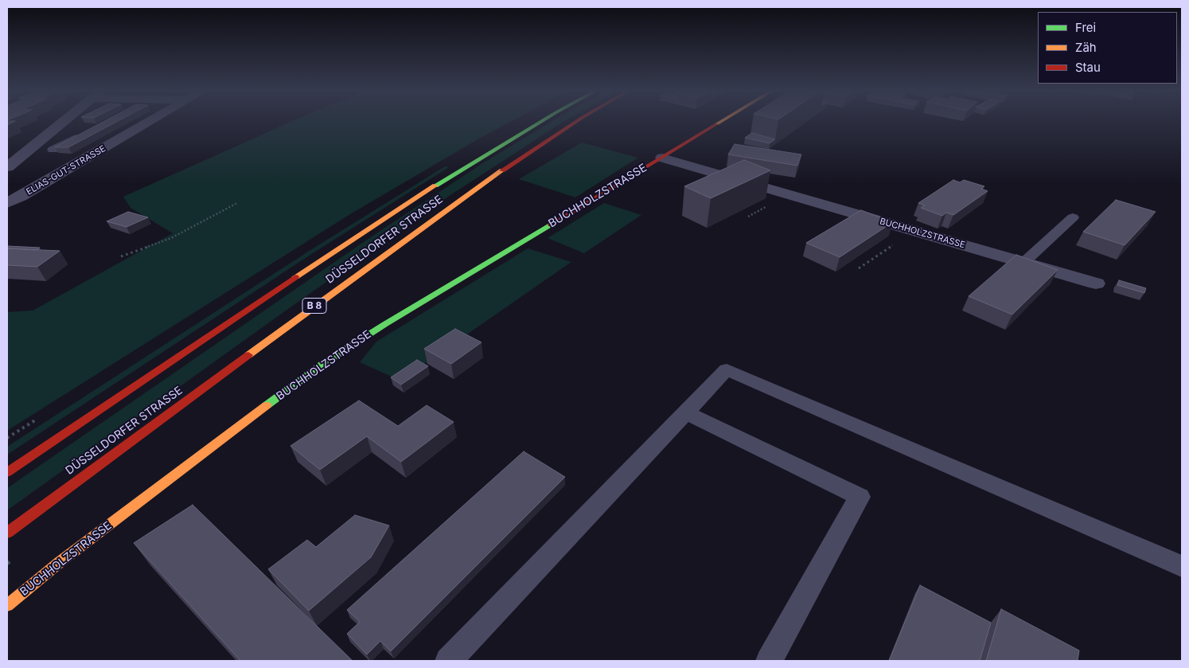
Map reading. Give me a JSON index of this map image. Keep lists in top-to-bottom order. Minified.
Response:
{"streets":{"main road":["BUCHHOLZSTRASSE","DÜSSELDORFER STRASSE","B 8"],"street":["ELIAS-GUT-STRASSE"]},"legend":["Frei","Zäh","Stau"]}
